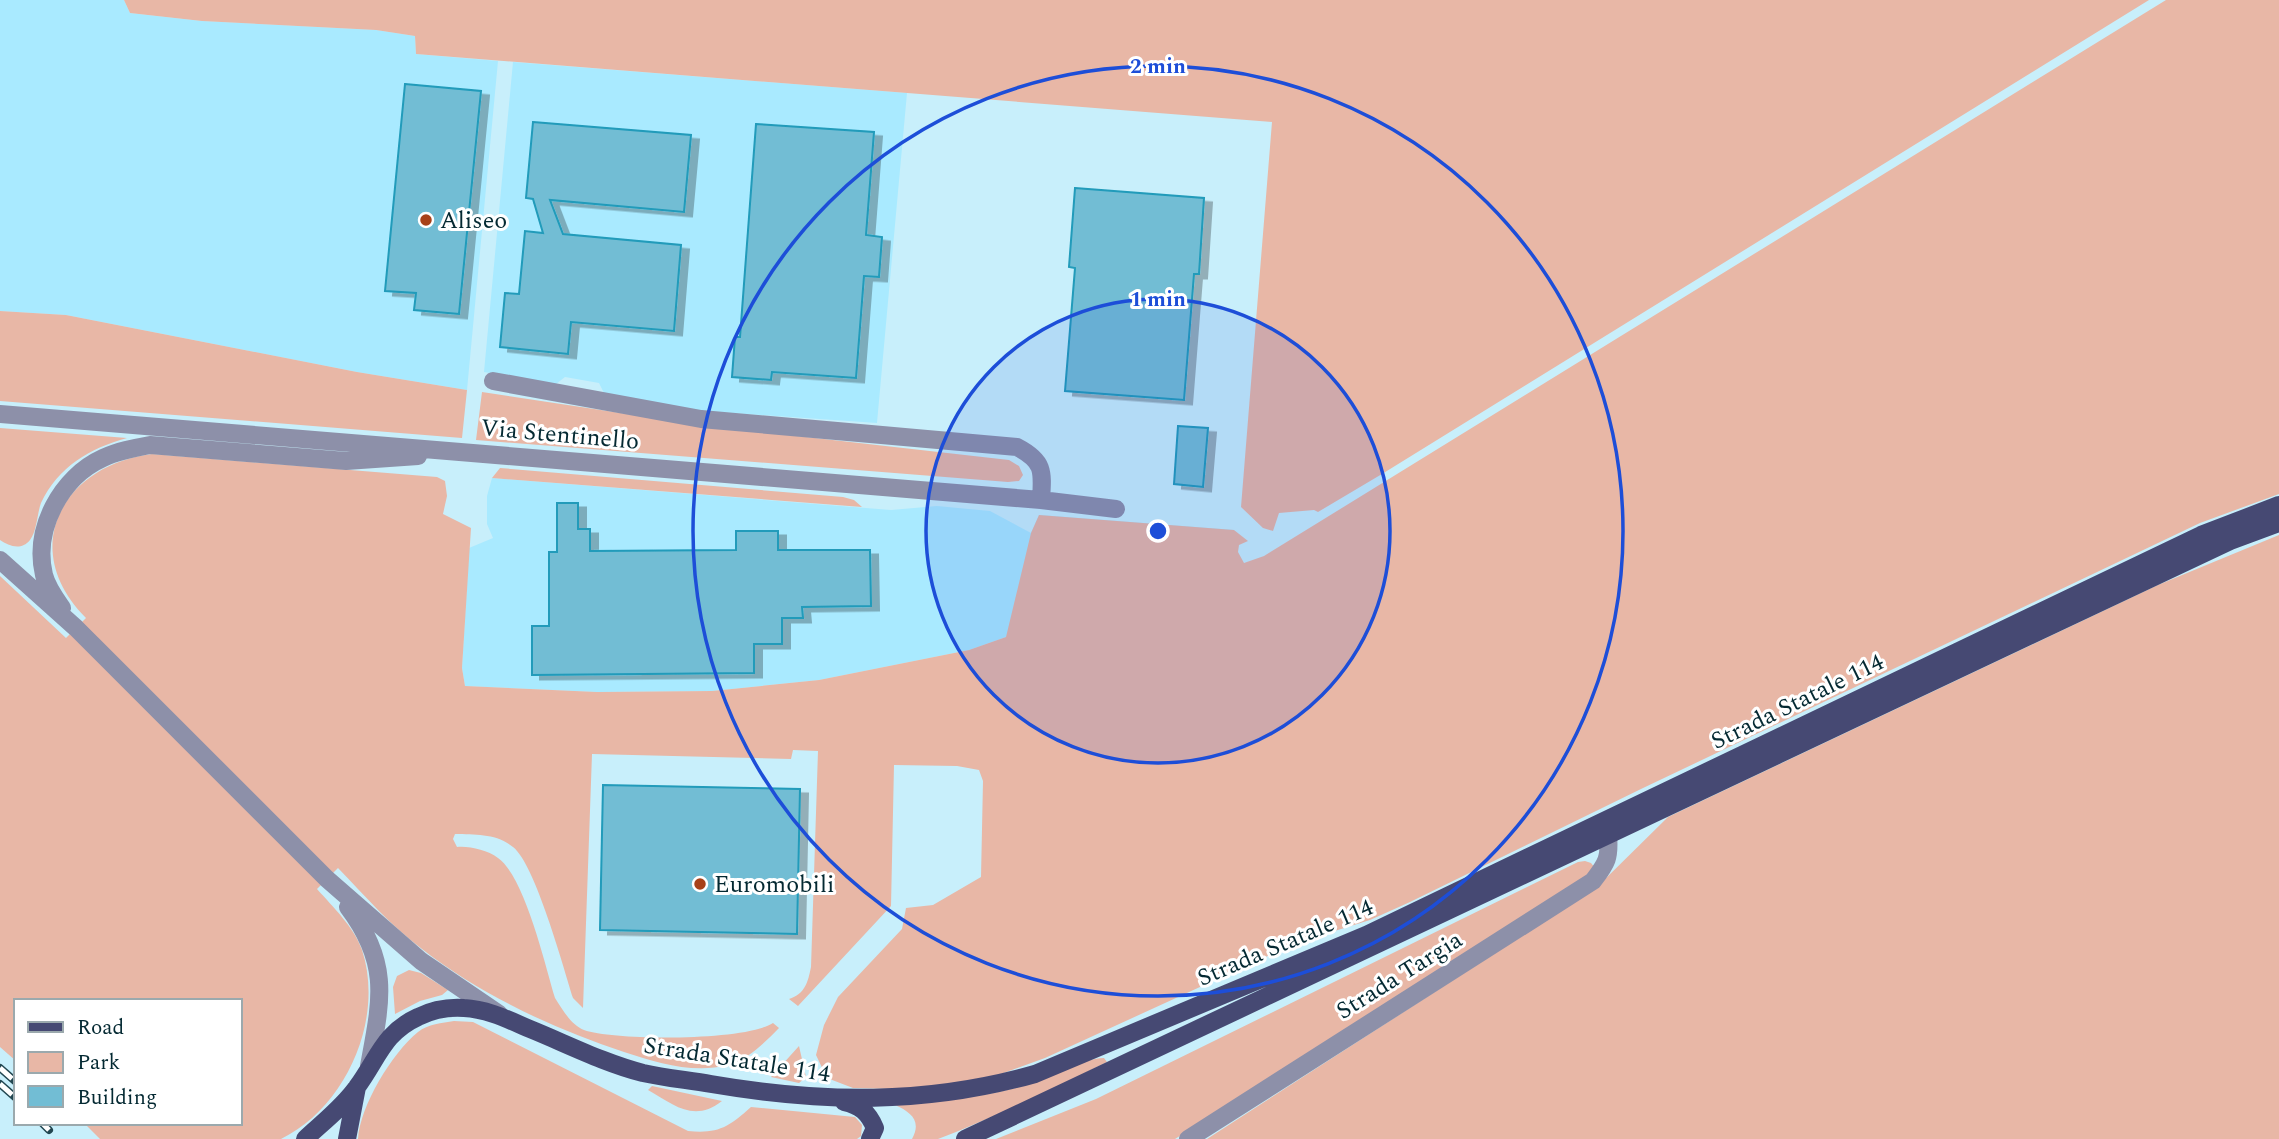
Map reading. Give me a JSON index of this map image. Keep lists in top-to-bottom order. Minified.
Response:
{"streets":{"main road":["Strada Statale 114"],"street":["Via Stentinello","Strada Targia"]},"crossings":[["Strada Statale 114","Strada Targia"]],"places":["Aliseo","Euromobili"],"legend":["Road","Park","Building"],"rings":["2 min","1 min"]}
